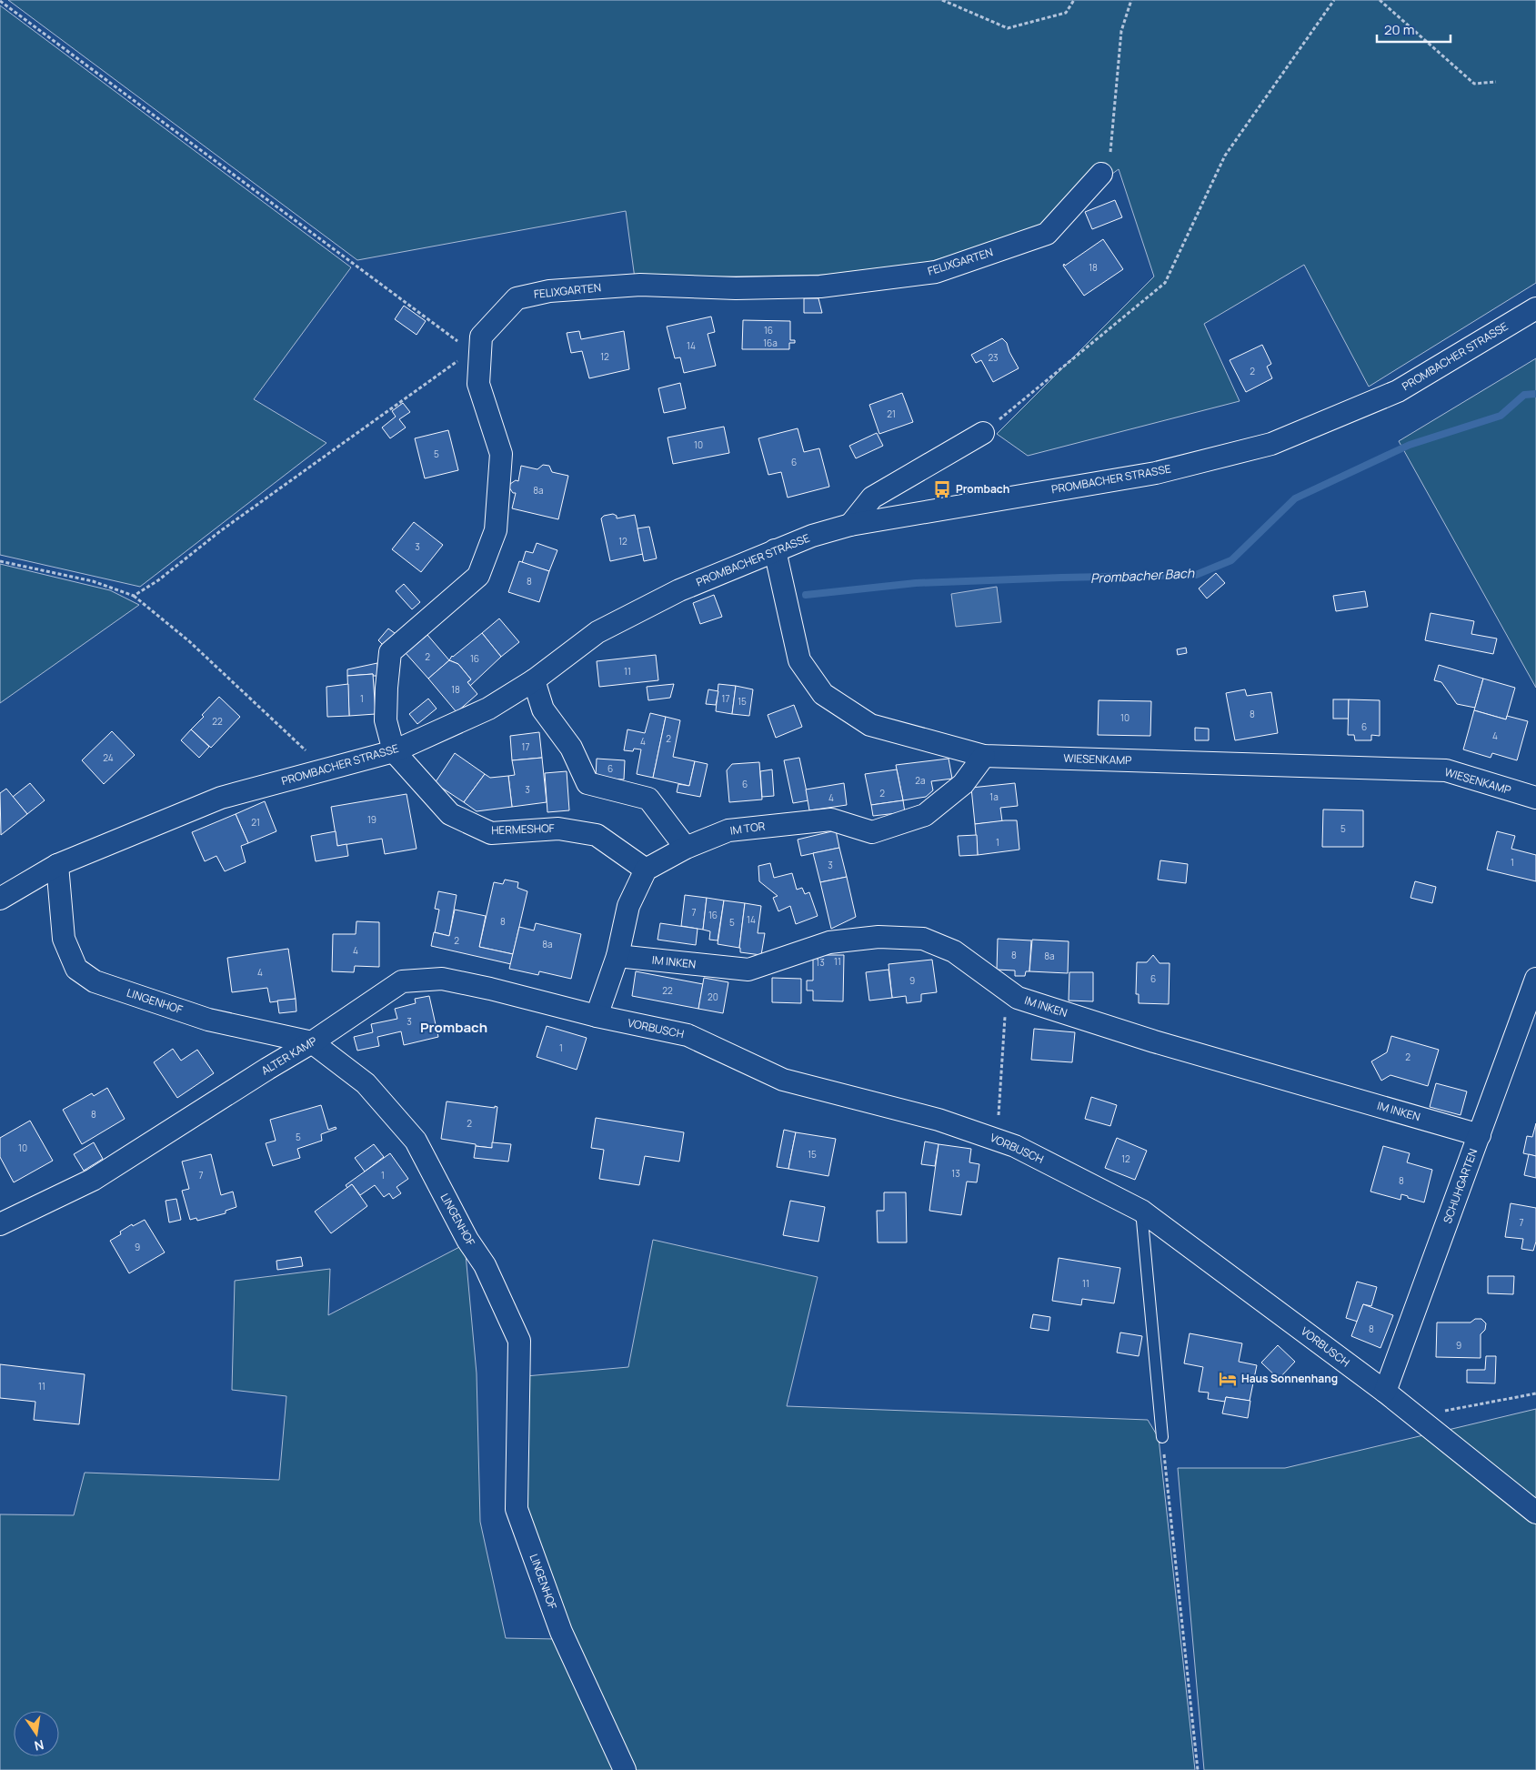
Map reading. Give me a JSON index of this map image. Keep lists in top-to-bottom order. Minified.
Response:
{"streets":{"street":["FELIXGARTEN","PROMBACHER STRASSE","WIESENKAMP","IM TOR","HERMESHOF","IM INKEN","LINGENHOF","VORBUSCH","ALTER KAMP","SCHUHGARTEN"]},"crossings":[["FELIXGARTEN","PROMBACHER STRASSE"],["FELIXGARTEN","HERMESHOF"],["PROMBACHER STRASSE","WIESENKAMP"],["PROMBACHER STRASSE","HERMESHOF"],["PROMBACHER STRASSE","LINGENHOF"],["WIESENKAMP","IM TOR"],["IM TOR","HERMESHOF"],["IM INKEN","SCHUHGARTEN"],["LINGENHOF","ALTER KAMP"],["VORBUSCH","ALTER KAMP"],["VORBUSCH","SCHUHGARTEN"]],"districts":["Prombach"],"water":["Prombacher Bach"],"places":{"bus stop":["Prombach"],"hotel":["Haus Sonnenhang"]},"house_numbers":["18","16","16a","14","12","23","2","21","10","5","6","8a","12","3","8","2","16","11","18","1","17","15","8","10","22","6","4","2","4","17","24","6","2a","6","3","2","1a","4","19","21","5","1","1","3","7","16","14","8","5","2","8a","4","8","8a","11","13","4","6","9","22","20","3","1","2","8","2","5","10","15","12","13","7","1","8","7","9","11","8","9","11"],"scale_bar":"20 m","north":"bottom"}
